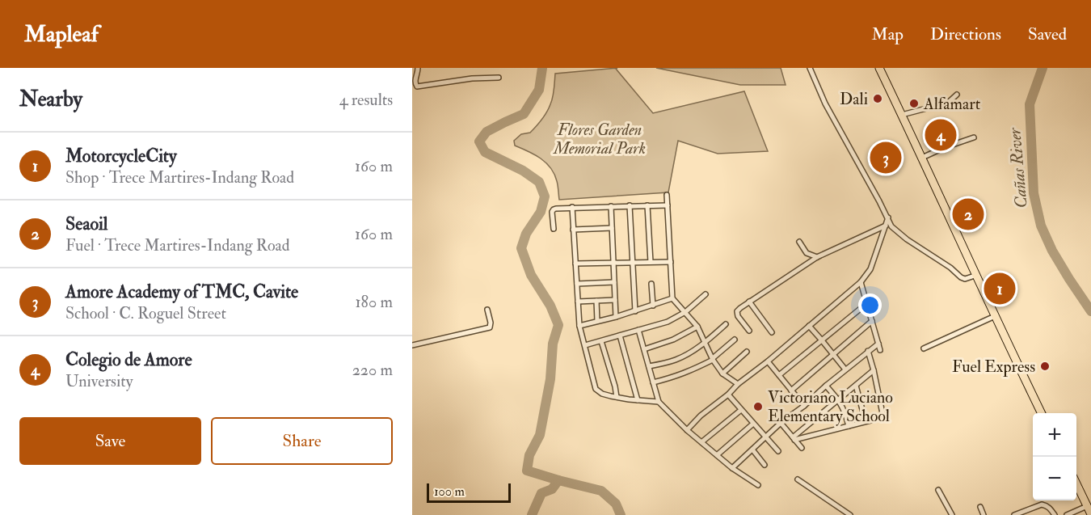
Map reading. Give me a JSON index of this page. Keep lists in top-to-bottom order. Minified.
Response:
{"water":["Cañas River"],"parks":["Flores Garden Memorial Park"],"places":["Dali","Alfamart","Fuel Express","Victoriano Luciano Elementary School"],"scale_bar":"100 m","page":{"header":"Mapleaf","nav":["Map","Directions","Saved"],"heading":["Nearby","4 results"],"pins":["4","3","2","1"],"list":[{"mark":"1","name":"MotorcycleCity","note":"Shop · Trece Martires-Indang Road","value":"160 m"},{"mark":"2","name":"Seaoil","note":"Fuel · Trece Martires-Indang Road","value":"160 m"},{"mark":"3","name":"Amore Academy of TMC, Cavite","note":"School · C. Roguel Street","value":"180 m"},{"mark":"4","name":"Colegio de Amore","note":"University","value":"220 m"}],"buttons":["Save","Share"],"map_buttons":["+","−"],"scale":"100 m"}}
